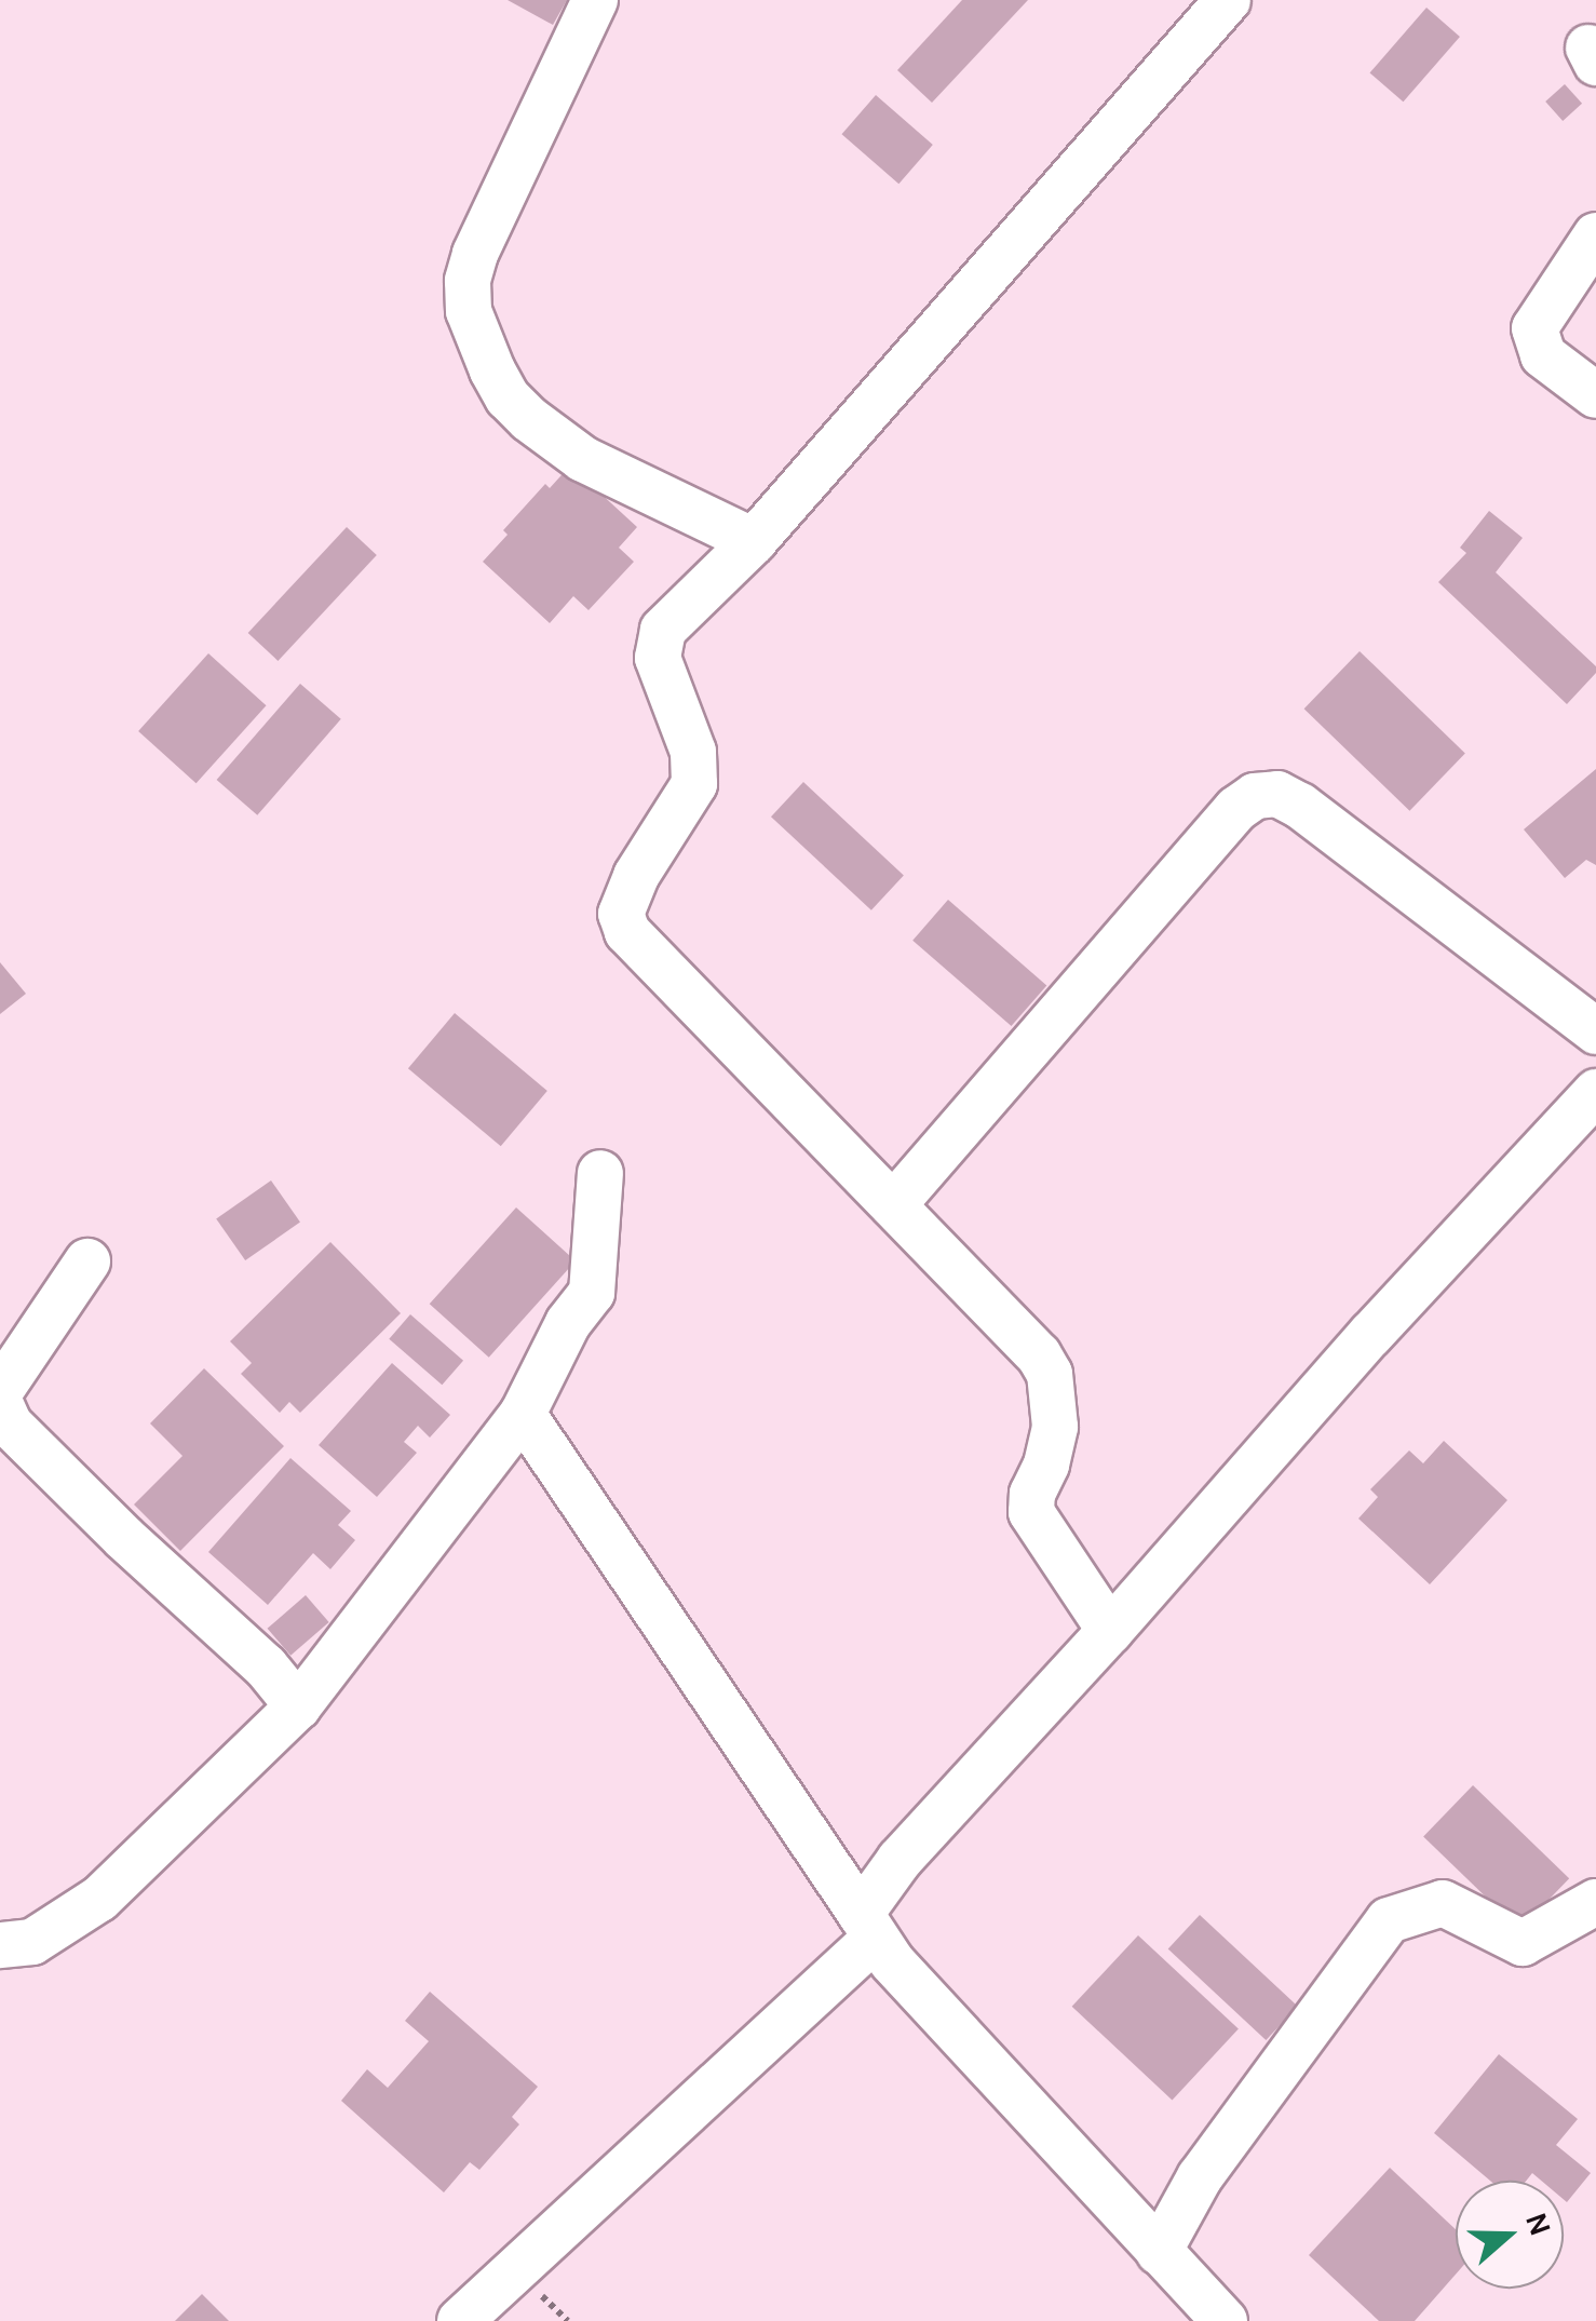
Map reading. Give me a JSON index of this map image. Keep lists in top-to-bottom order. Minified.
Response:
{"north":"right"}
